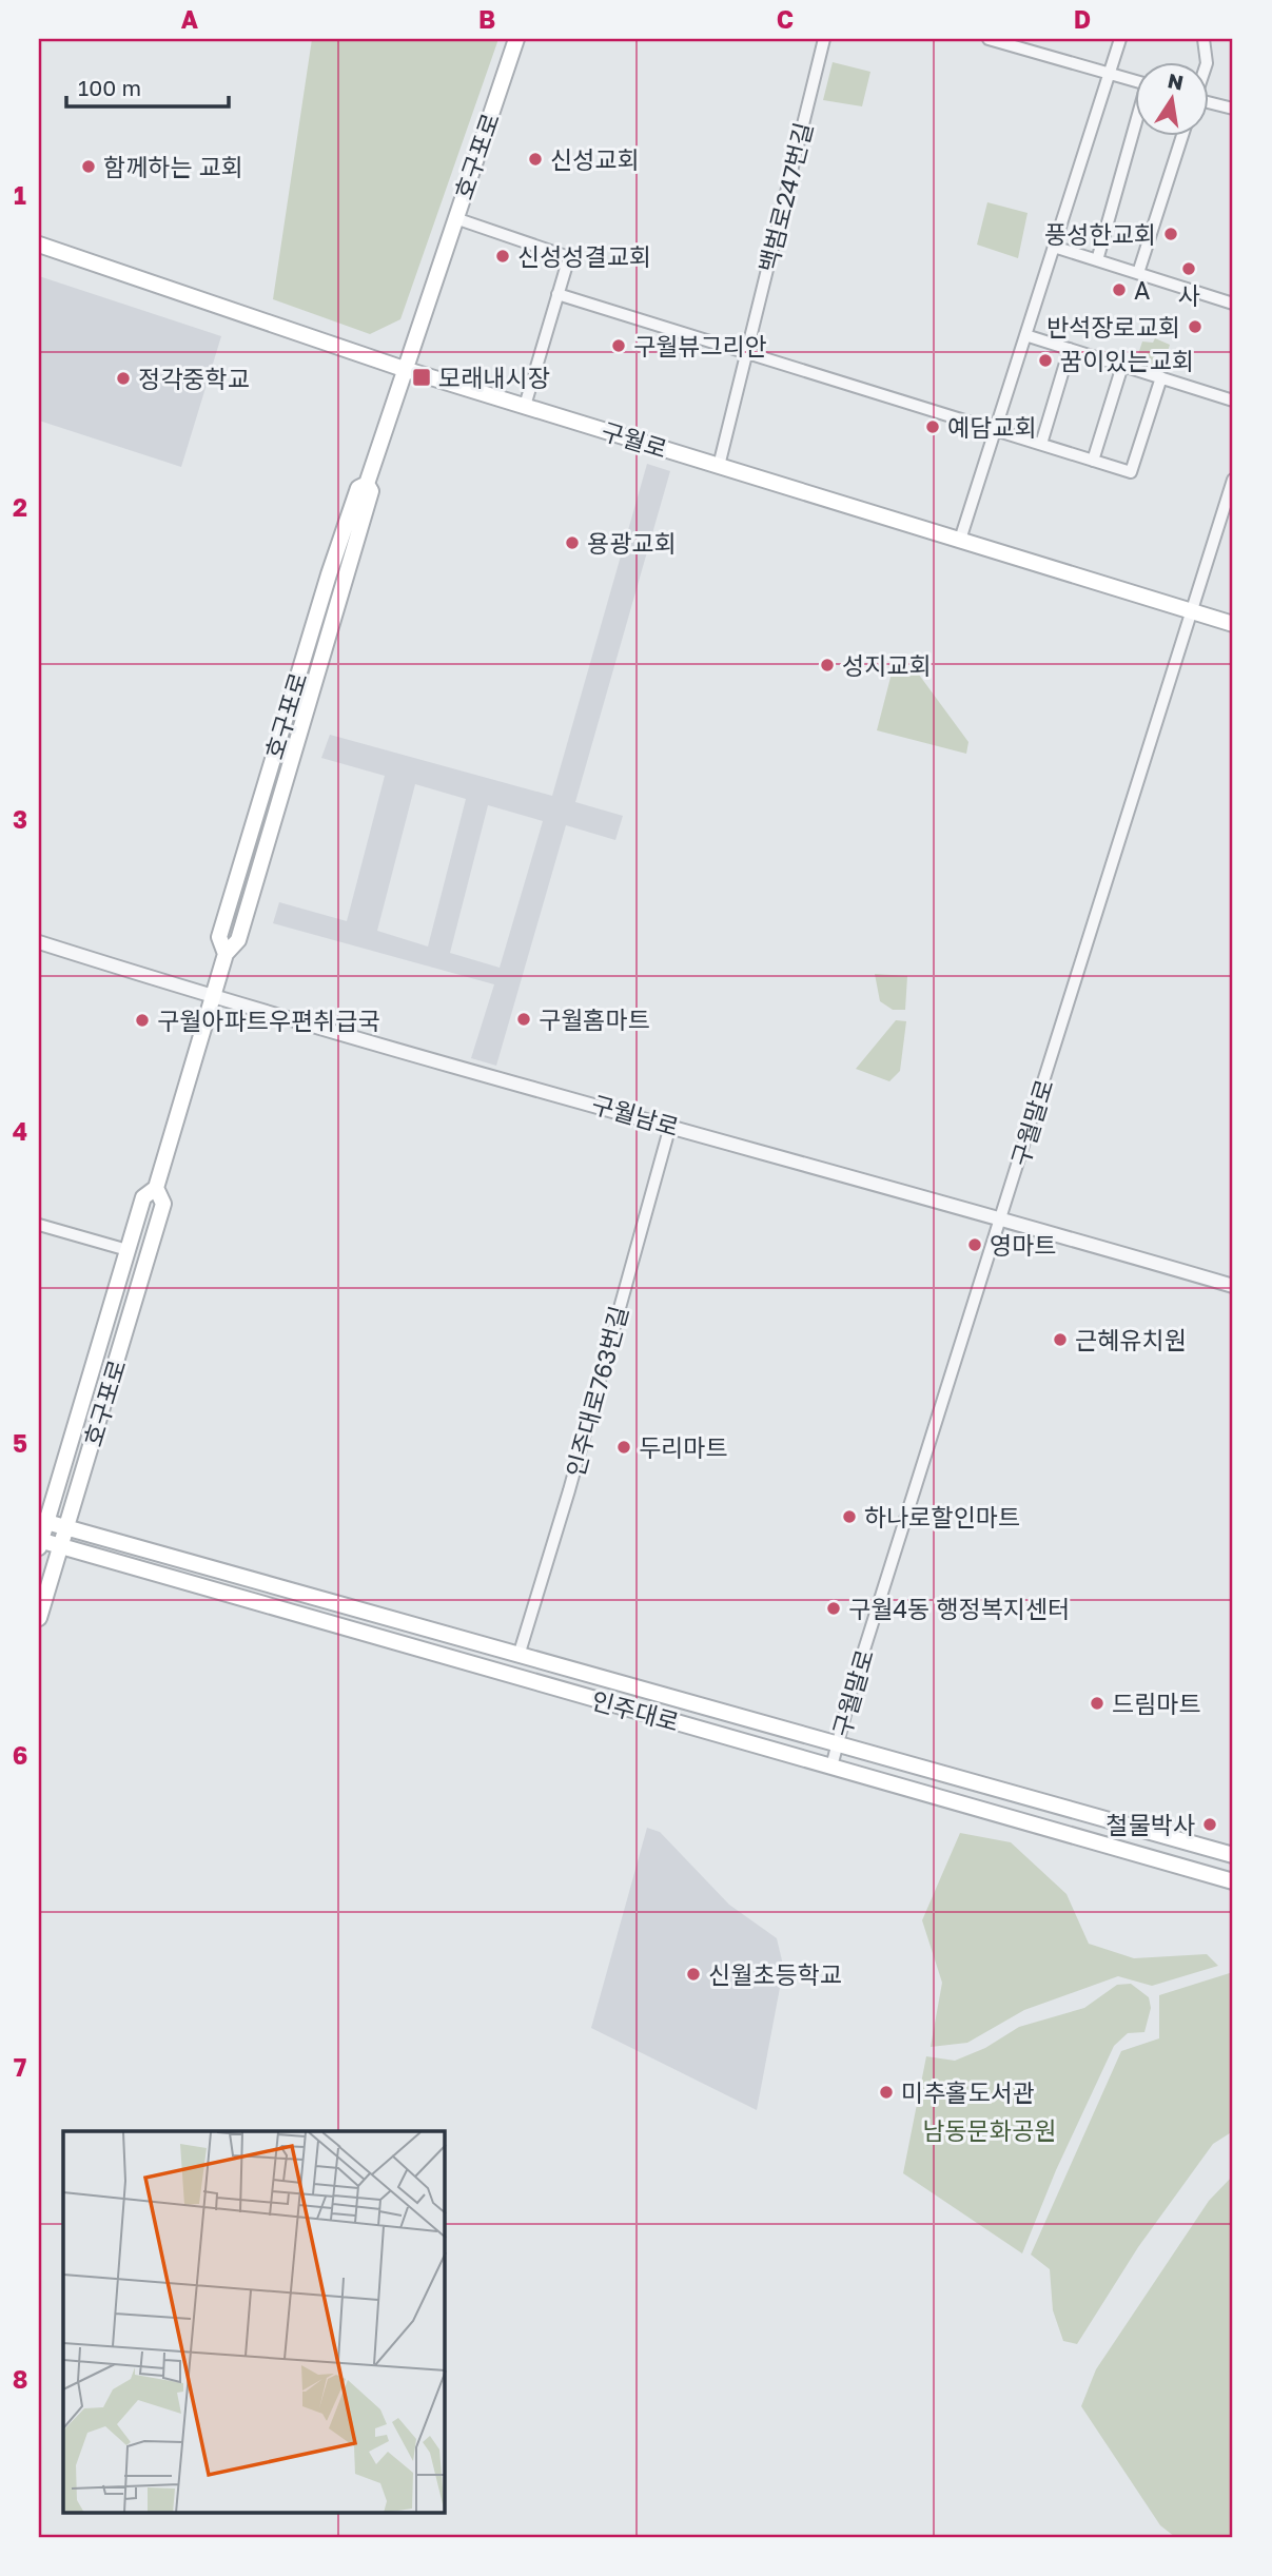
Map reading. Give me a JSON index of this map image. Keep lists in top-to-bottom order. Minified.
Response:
{"streets":{"main road":["호구포로","구월로","인주대로"],"street":["백범로247번길","구월남로","구월말로","인주대로763번길"]},"crossings":[["호구포로","구월로"],["호구포로","구월남로"],["호구포로","인주대로"],["백범로247번길","구월로"],["구월로","구월말로"],["구월남로","구월말로"],["구월남로","인주대로763번길"],["구월말로","인주대로"],["인주대로763번길","인주대로"]],"parks":["남동문화공원"],"places":{"other":["신성교회","함께하는 교회","풍성한교회","신성성결교회","사","A","반석장로교회","구월뷰그리안","꿈이있는교회","정각중학교","예담교회","용광교회","성지교회","구월홈마트","구월아파트우편취급국","영마트","근혜유치원","두리마트","하나로할인마트","구월4동 행정복지센터","드림마트","철물박사","신월초등학교","미추홀도서관"],"transit":["모래내시장"]},"scale_bar":"100 m","north":"top","grid":{"columns":["A","B","C","D"],"rows":["1","2","3","4","5","6","7","8"]}}
